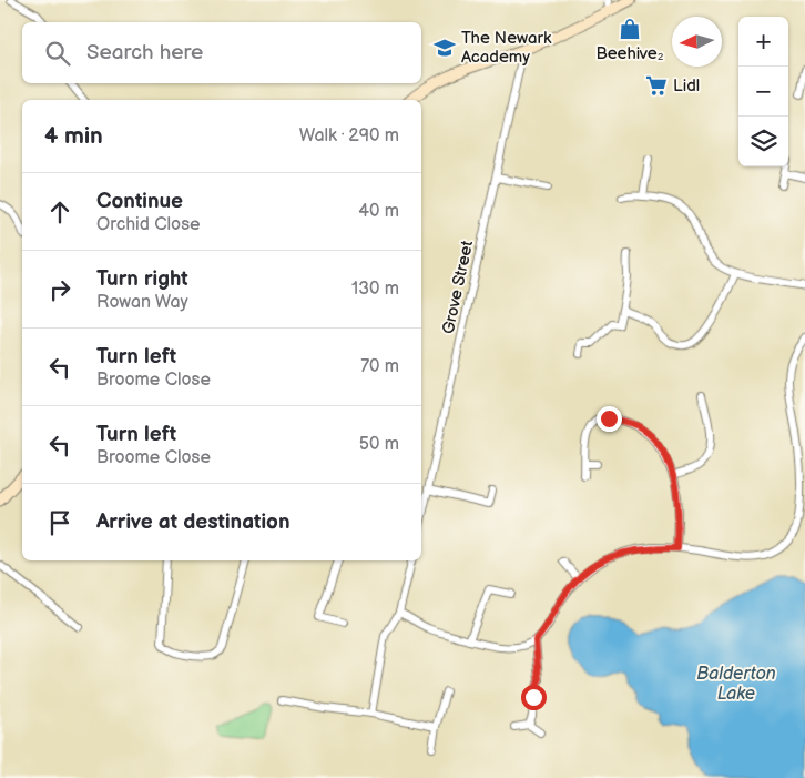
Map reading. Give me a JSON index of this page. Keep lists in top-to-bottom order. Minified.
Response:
{"streets":{"street":["Grove Street"]},"water":["Balderton Lake"],"places":{"shop":["Beehive₂"],"school or university":["The Newark Academy"],"supermarket":["Lidl"]},"north":"left","page":{"map_buttons":["+","−"],"search":"Search here","heading":["4 min","Walk · 290 m"],"list":[["Continue","Orchid Close","40 m"],["Turn right","Rowan Way","130 m"],["Turn left","Broome Close","70 m"],["Turn left","Broome Close","50 m"],"Arrive at destination"]}}
